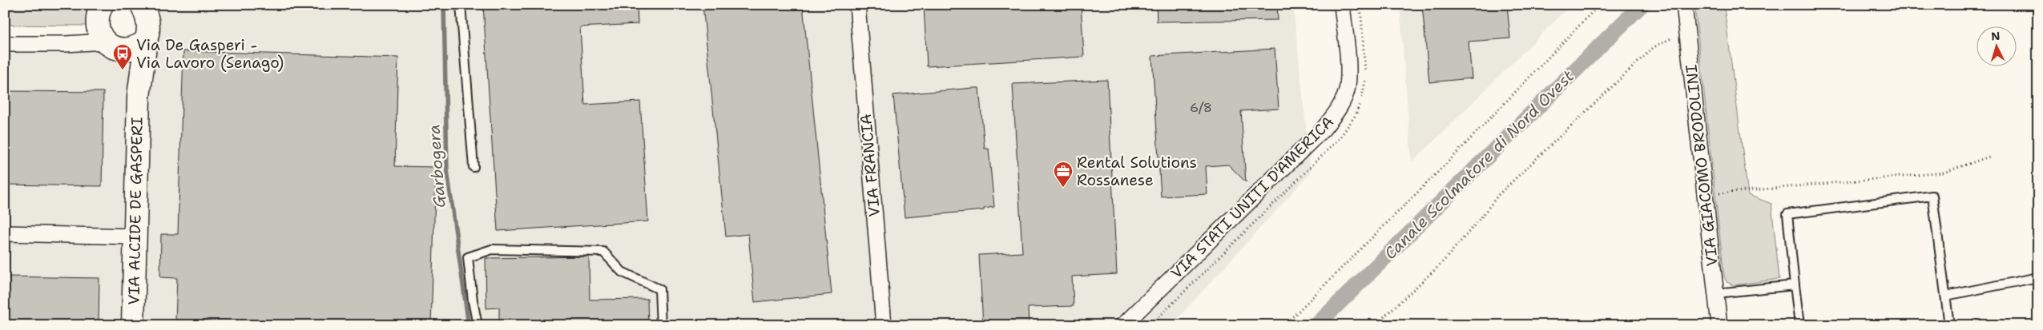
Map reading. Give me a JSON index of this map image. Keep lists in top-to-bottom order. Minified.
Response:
{"streets":{"street":["VIA FRANCIA","VIA GIACOMO BRODOLINI","VIA STATI UNITI D'AMERICA","VIA ALCIDE DE GASPERI"]},"water":["Canale Scolmatore di Nord Ovest","Garbogera"],"places":{"bus stop":["Via De Gasperi - Via Lavoro (Senago)"],"office":["Rental Solutions Rossanese"]},"house_numbers":["6/8"],"north":"top"}
